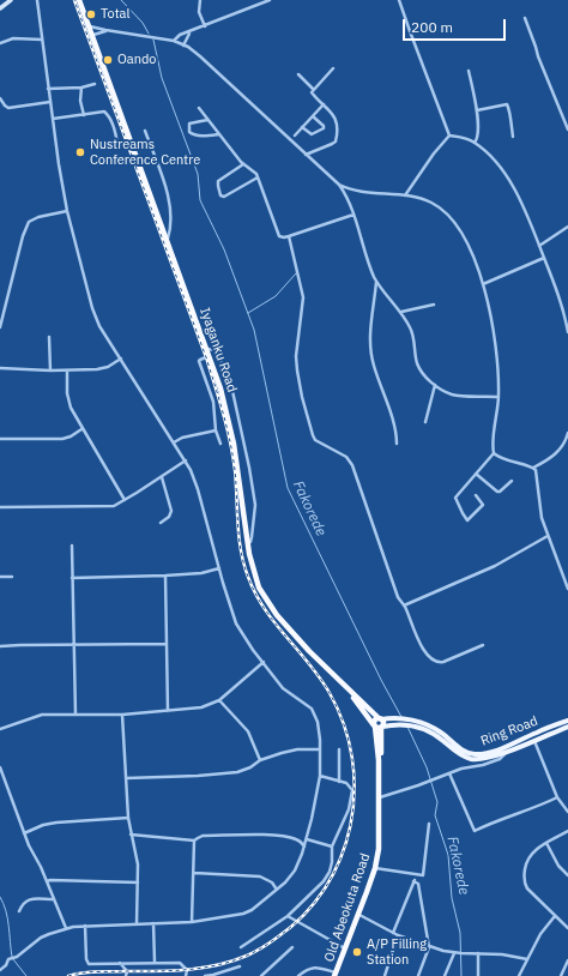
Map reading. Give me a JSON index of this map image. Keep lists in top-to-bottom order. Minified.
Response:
{"streets":{"highway":["Iyaganku Road","Old Abeokuta Road"],"main road":["Ring Road"]},"crossings":[["Iyaganku Road","Ring Road"],["Iyaganku Road","Old Abeokuta Road"],["Ring Road","Old Abeokuta Road"]],"water":["Fakorede"],"places":["Total","Oando","Nustreams Conference Centre","A/P Filling Station"],"scale_bar":"200 m"}
